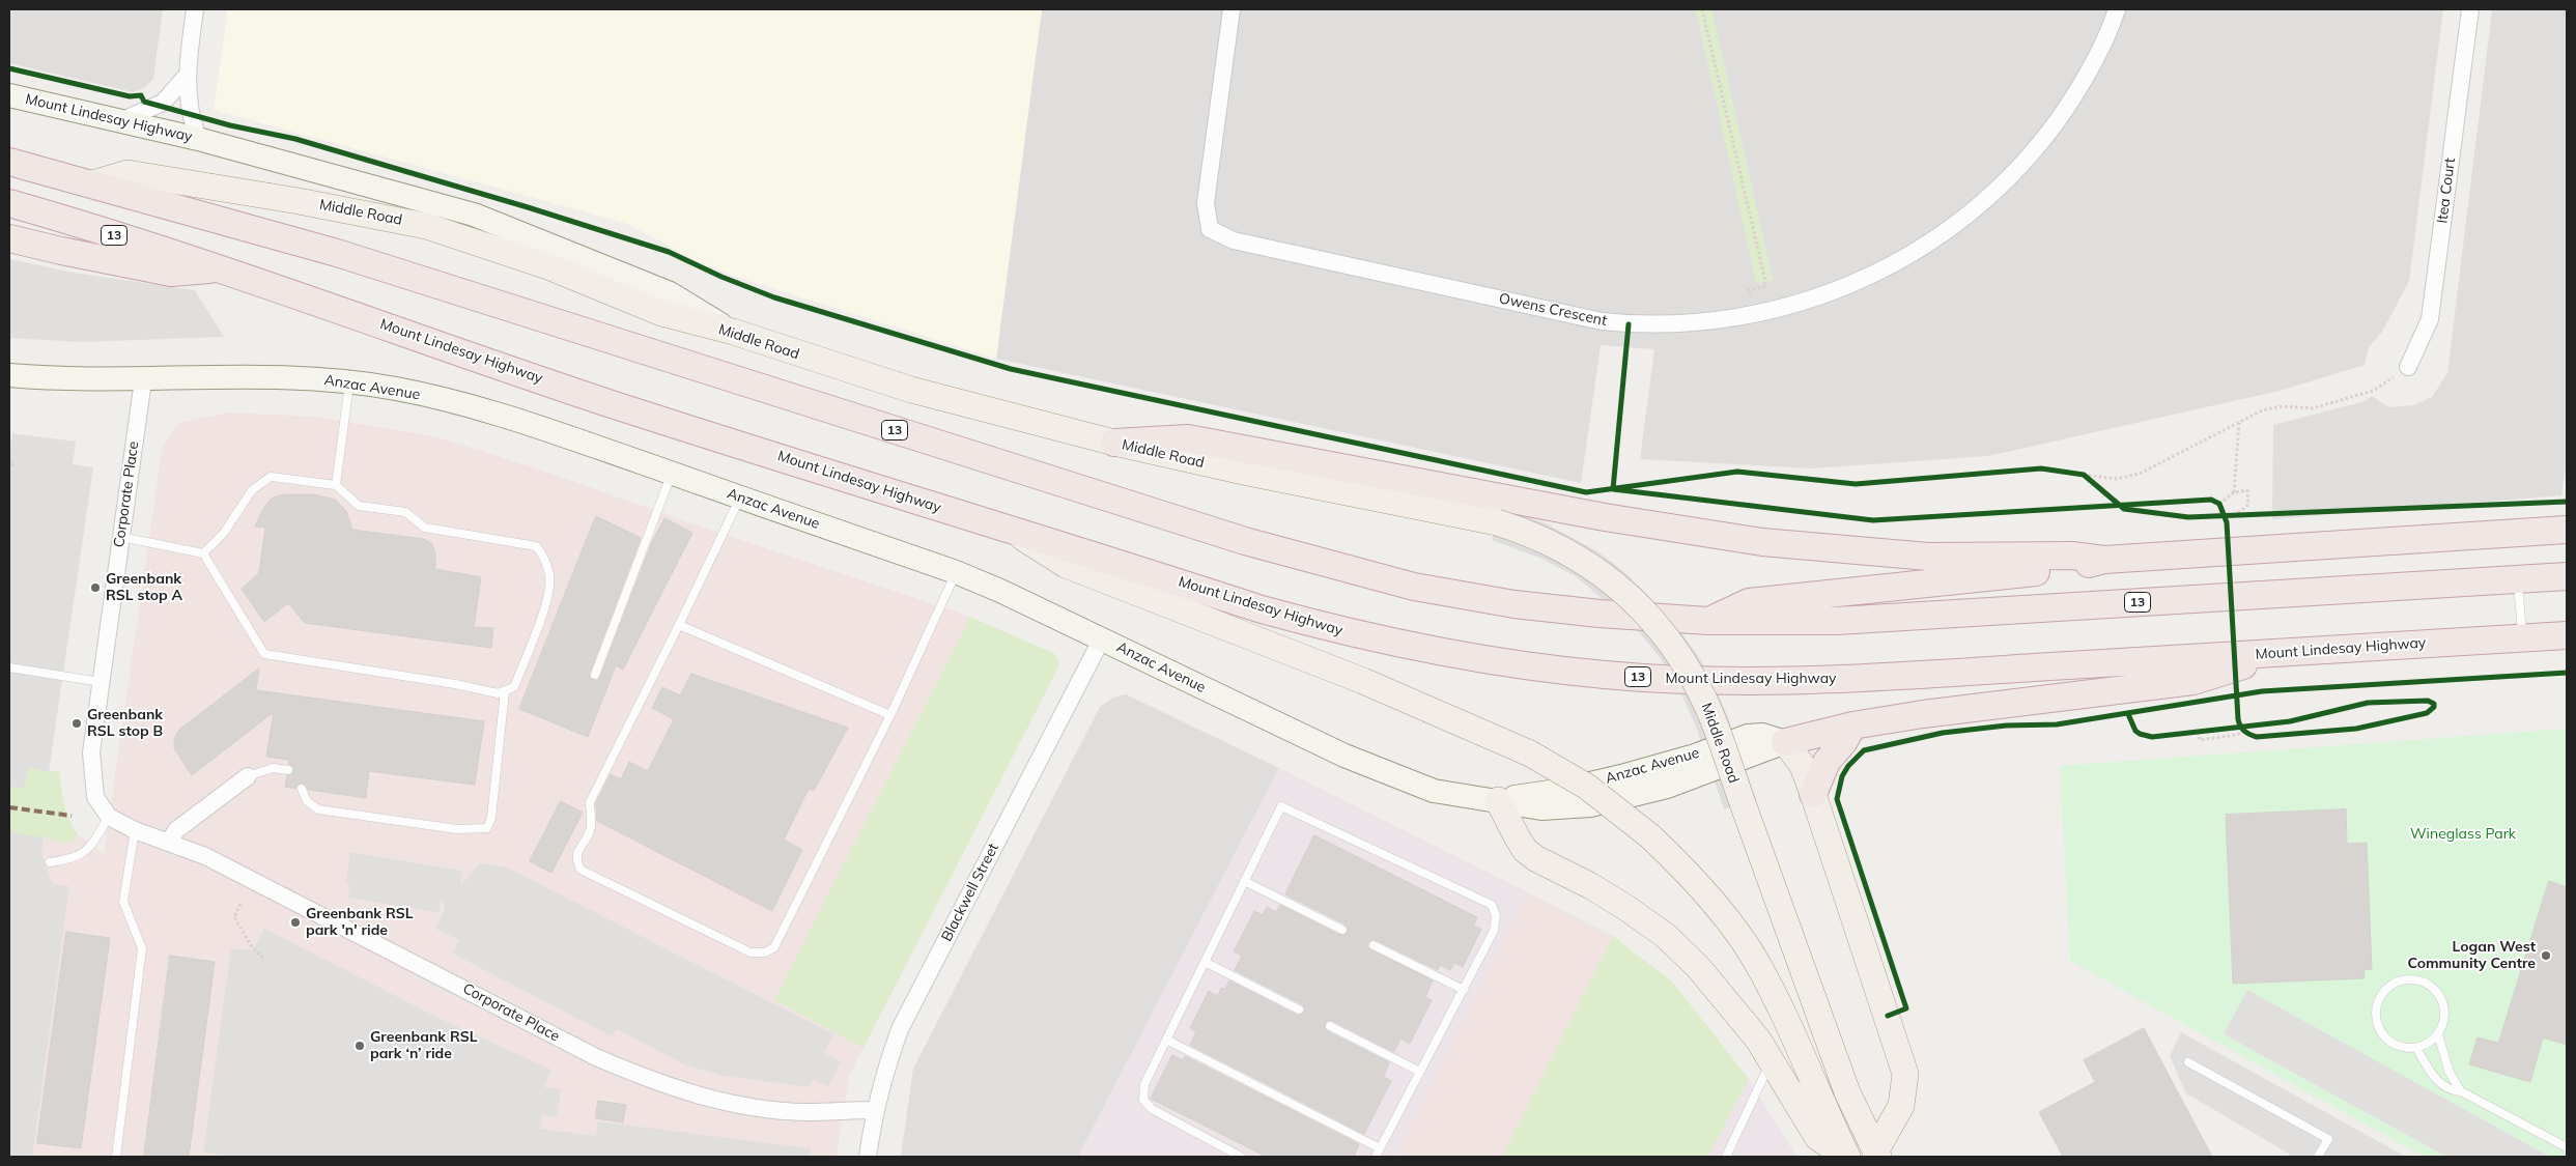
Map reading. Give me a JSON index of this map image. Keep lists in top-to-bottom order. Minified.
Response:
{"streets":{"highway":["Mount Lindesay Highway","13"],"main road":["Middle Road","Anzac Avenue"],"street":["Itea Court","Owens Crescent","Corporate Place","Blackwell Street"]},"crossings":[["Mount Lindesay Highway","Middle Road"],["Middle Road","13"],["Anzac Avenue","Corporate Place"],["Anzac Avenue","Blackwell Street"],["Corporate Place","Blackwell Street"]],"parks":["Wineglass Park"],"places":["Greenbank RSL stop A","Greenbank RSL stop B","Greenbank RSL park 'n' ride","Logan West Community Centre","Greenbank RSL park ‘n’ ride"]}
